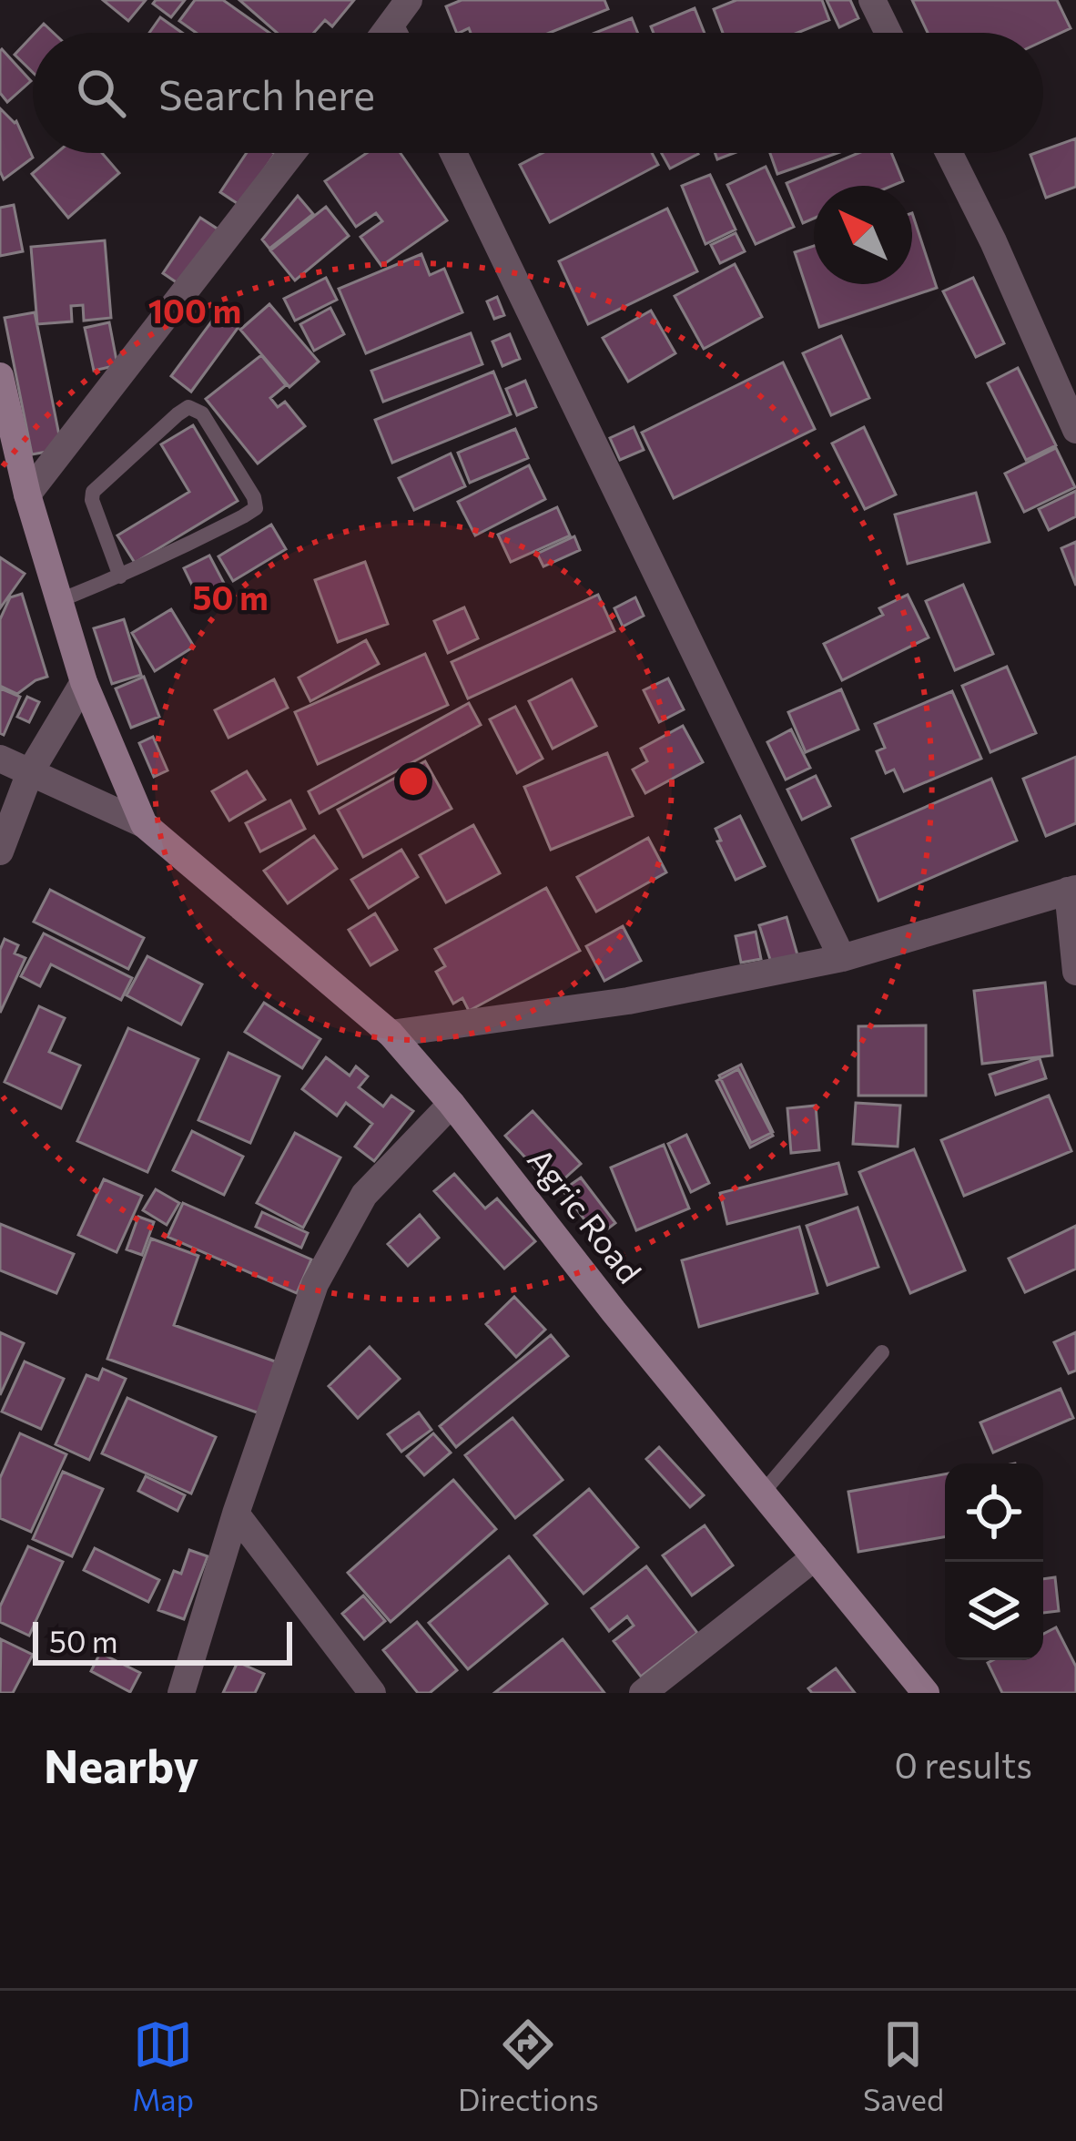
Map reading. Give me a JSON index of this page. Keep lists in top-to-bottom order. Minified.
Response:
{"streets":{"street":["Agric Road"]},"scale_bar":"50 m","north":"top left","page":{"search":"Search here","scale":"50 m","heading":["Nearby","0 results"],"nav":["Map","Directions","Saved"]},"rings":["100 m","50 m"]}
